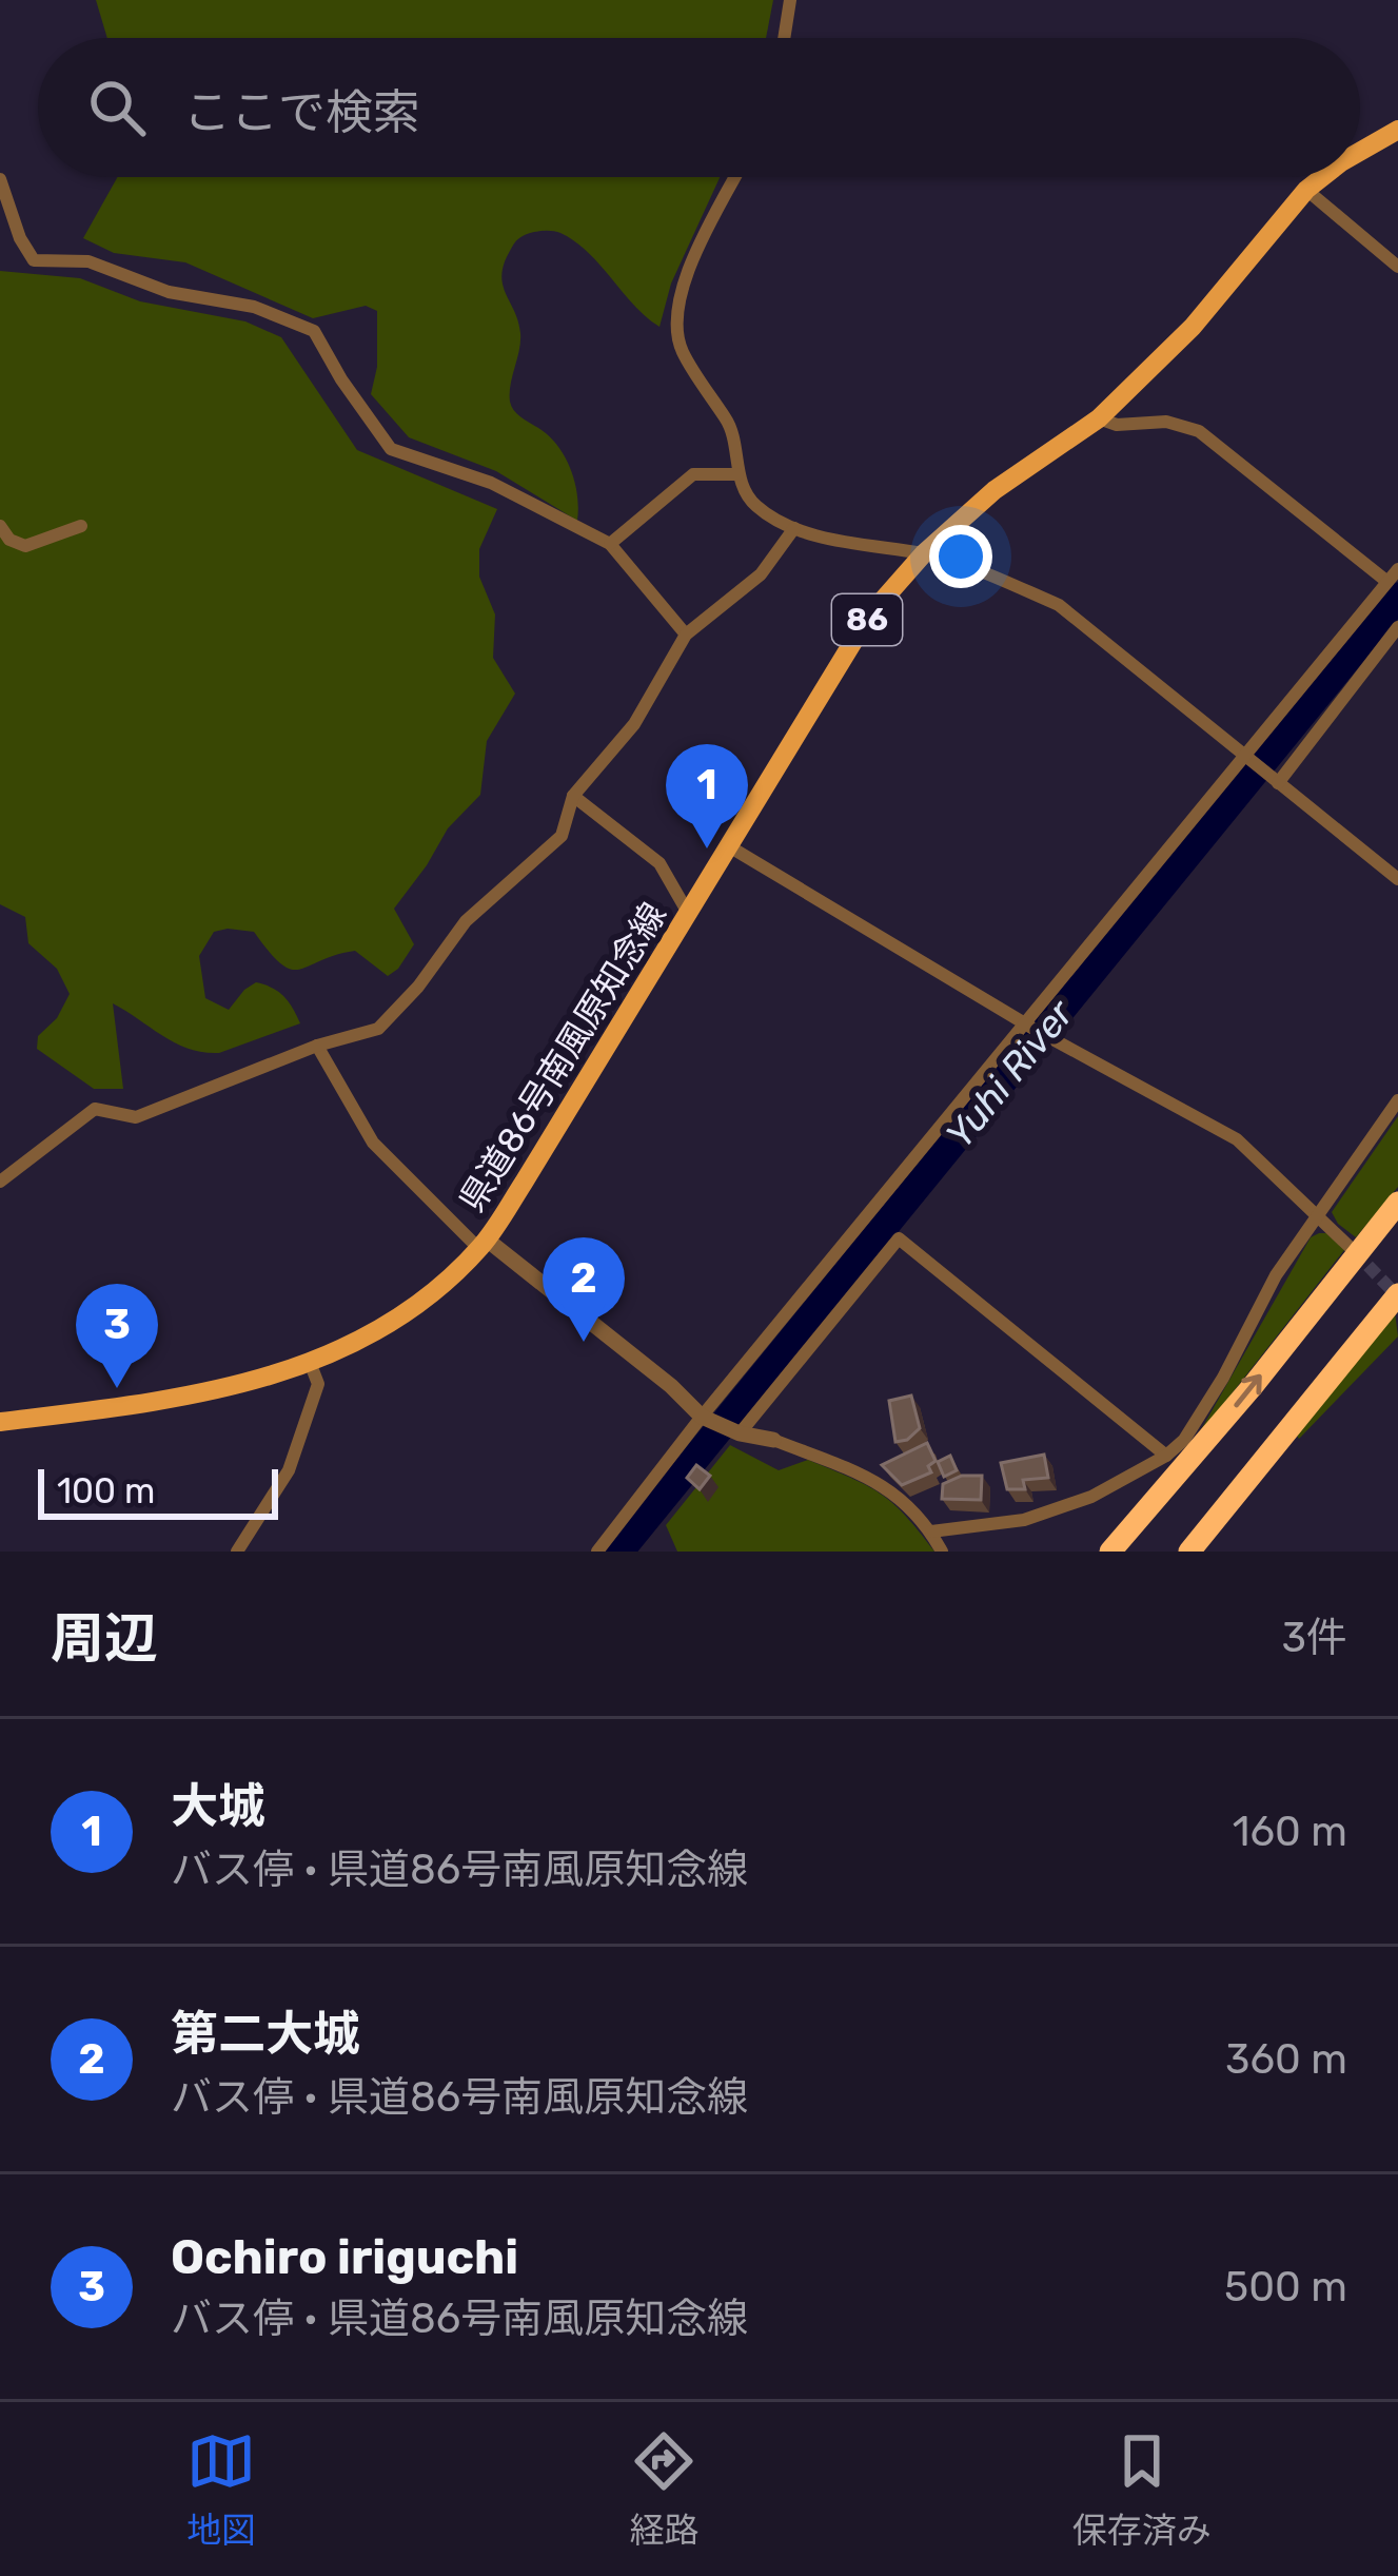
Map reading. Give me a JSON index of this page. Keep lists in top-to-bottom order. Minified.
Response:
{"streets":{"main road":["86","県道86号南風原知念線"]},"water":["Yuhi River"],"scale_bar":"100 m","page":{"search":"ここで検索","pins":["1","2","3"],"scale":"100 m","heading":["周辺","3件"],"list":[{"mark":"1","name":"大城","note":"バス停 · 県道86号南風原知念線","value":"160 m"},{"mark":"2","name":"第二大城","note":"バス停 · 県道86号南風原知念線","value":"360 m"},{"mark":"3","name":"Ochiro iriguchi","note":"バス停 · 県道86号南風原知念線","value":"500 m"}],"nav":["地図","経路","保存済み"]}}
